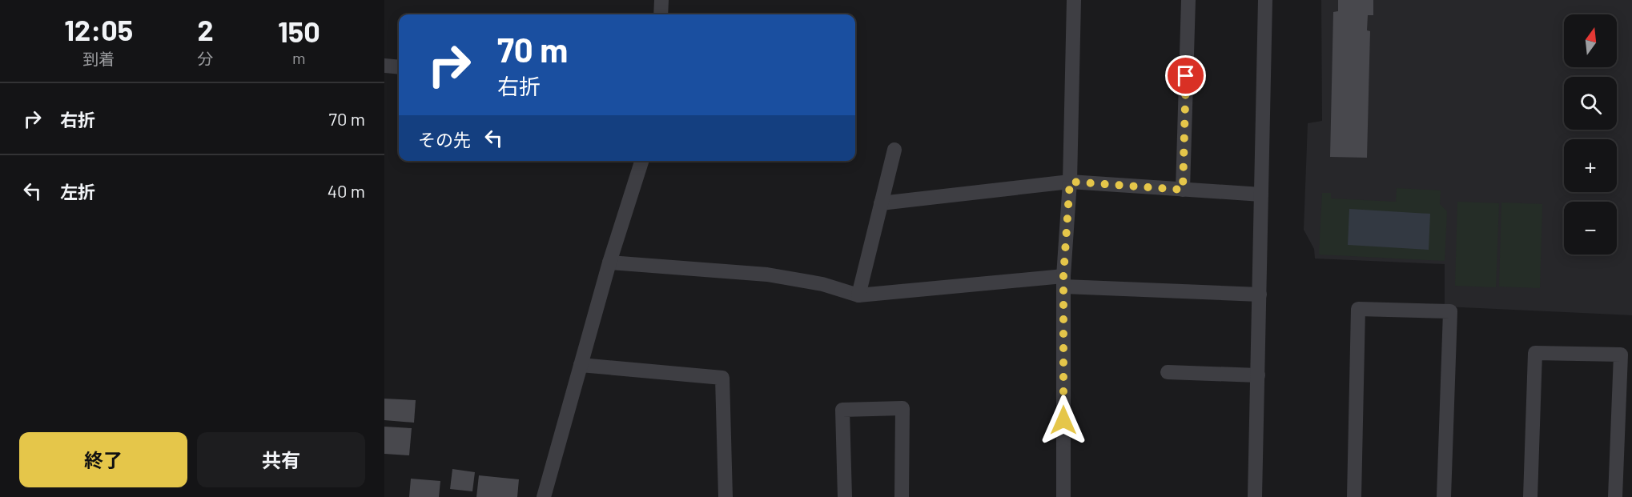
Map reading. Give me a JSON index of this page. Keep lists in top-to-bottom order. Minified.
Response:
{"north":"top","page":{"eta":["12:05","到着","2","分","150","m"],"map_buttons":["+","−"],"turn":["70 m","右折"],"list":[{"name":"右折","value":"70 m"},{"name":"左折","value":"40 m"}],"then":"その先","buttons":["終了","共有"]}}
